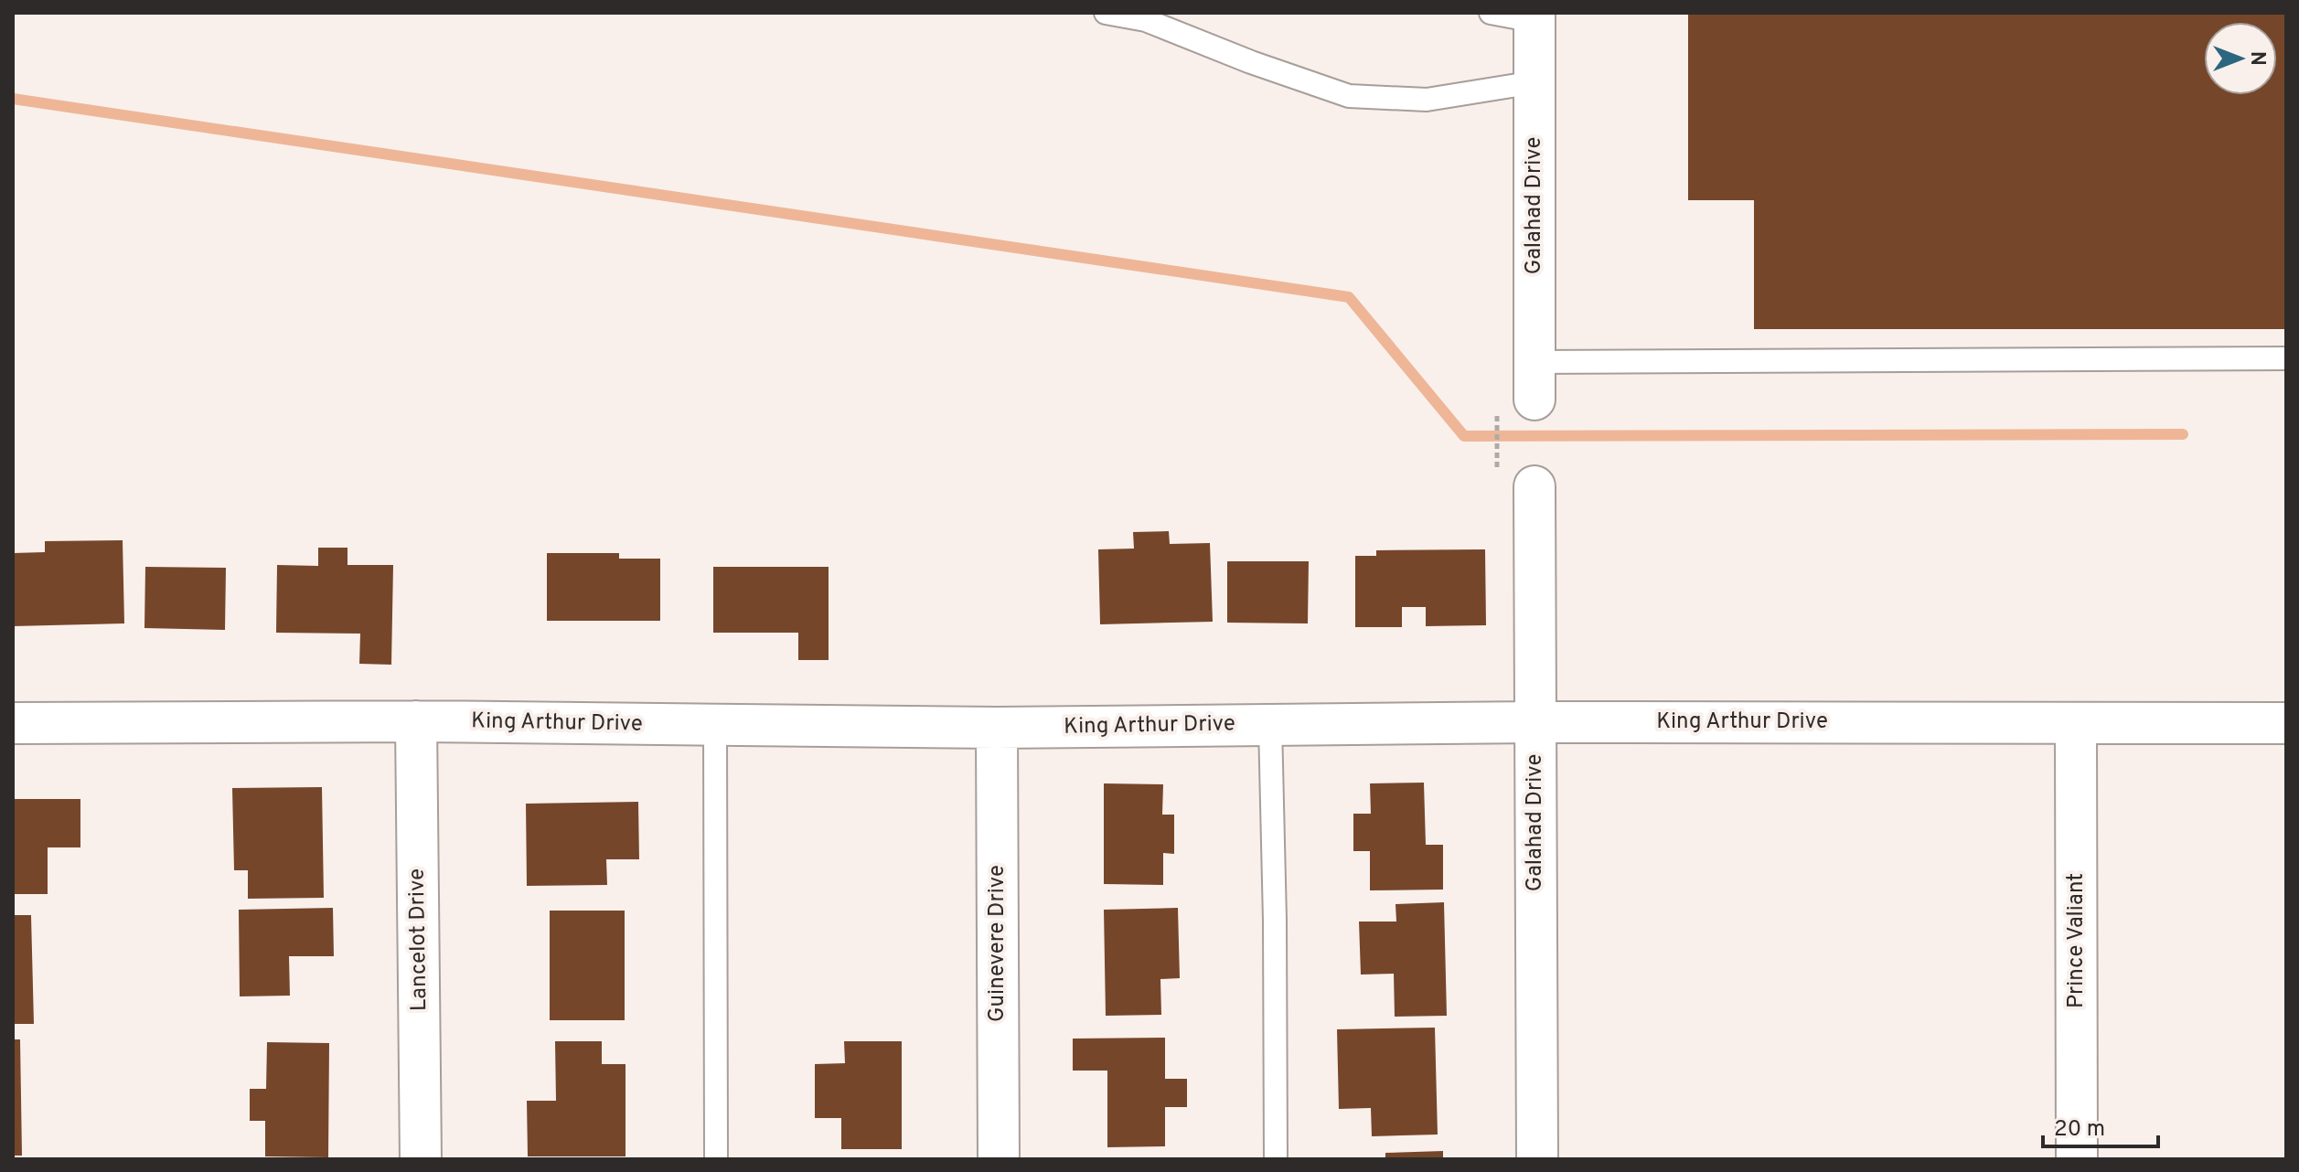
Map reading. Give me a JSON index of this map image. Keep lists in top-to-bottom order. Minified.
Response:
{"streets":{"street":["Galahad Drive","King Arthur Drive","Lancelot Drive","Prince Valiant","Guinevere Drive"]},"crossings":[["Galahad Drive","King Arthur Drive"],["King Arthur Drive","Lancelot Drive"],["King Arthur Drive","Prince Valiant"],["King Arthur Drive","Guinevere Drive"]],"scale_bar":"20 m","north":"right"}
